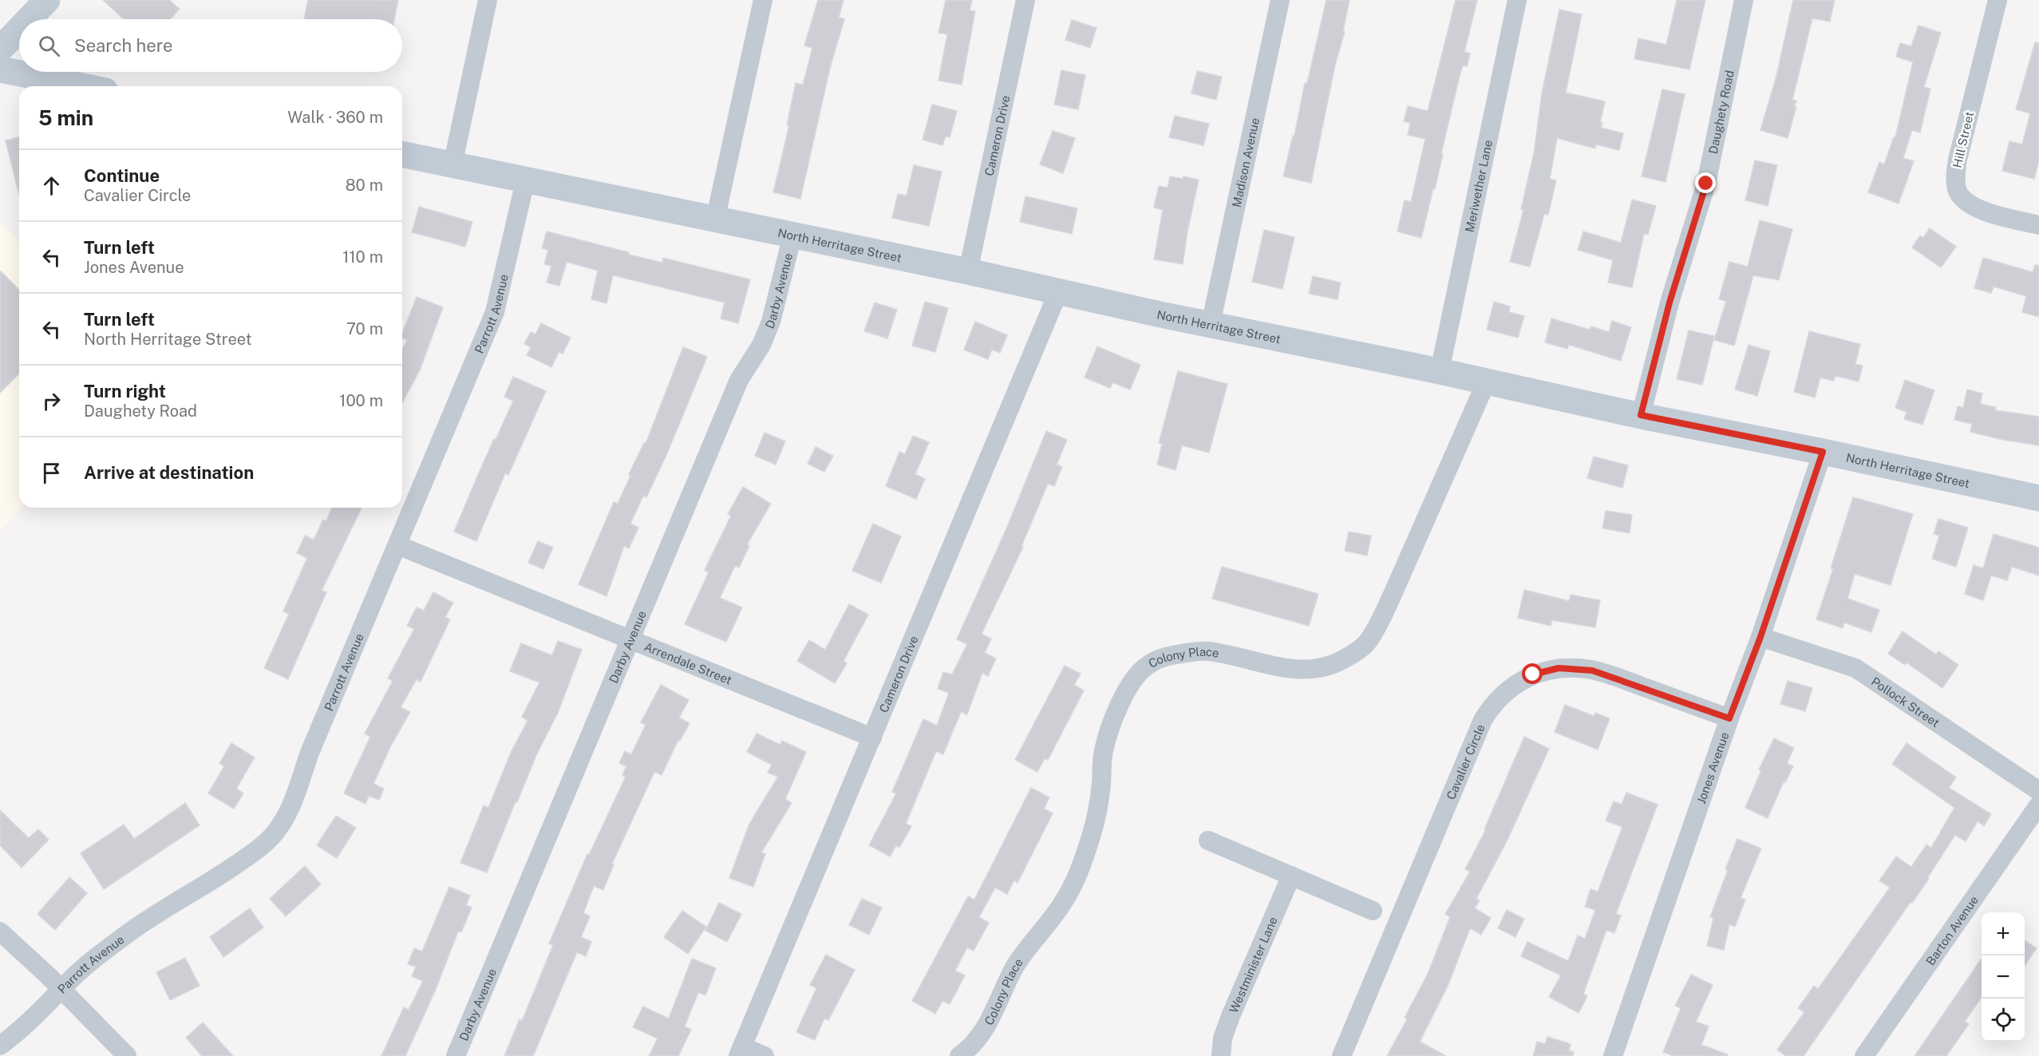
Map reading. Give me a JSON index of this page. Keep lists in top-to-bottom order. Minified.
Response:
{"streets":{"street":["Daughety Road","Cameron Drive","Hill Street","Madison Avenue","Meriwether Lane","North Herritage Street","Darby Avenue","Parrott Avenue","Colony Place","Arrendale Street","Pollock Street","Cavalier Circle","Jones Avenue","Barton Avenue","Westminister Lane"]},"crossings":[["Daughety Road","North Herritage Street"],["Cameron Drive","North Herritage Street"],["Cameron Drive","Arrendale Street"],["Madison Avenue","North Herritage Street"],["Meriwether Lane","North Herritage Street"],["North Herritage Street","Darby Avenue"],["North Herritage Street","Parrott Avenue"],["North Herritage Street","Colony Place"],["North Herritage Street","Jones Avenue"],["Darby Avenue","Arrendale Street"],["Parrott Avenue","Arrendale Street"],["Pollock Street","Jones Avenue"],["Cavalier Circle","Jones Avenue"]],"page":{"search":"Search here","heading":["5 min","Walk · 360 m"],"list":[["Continue","Cavalier Circle","80 m"],["Turn left","Jones Avenue","110 m"],["Turn left","North Herritage Street","70 m"],["Turn right","Daughety Road","100 m"],"Arrive at destination"],"map_buttons":["+","−"]}}
